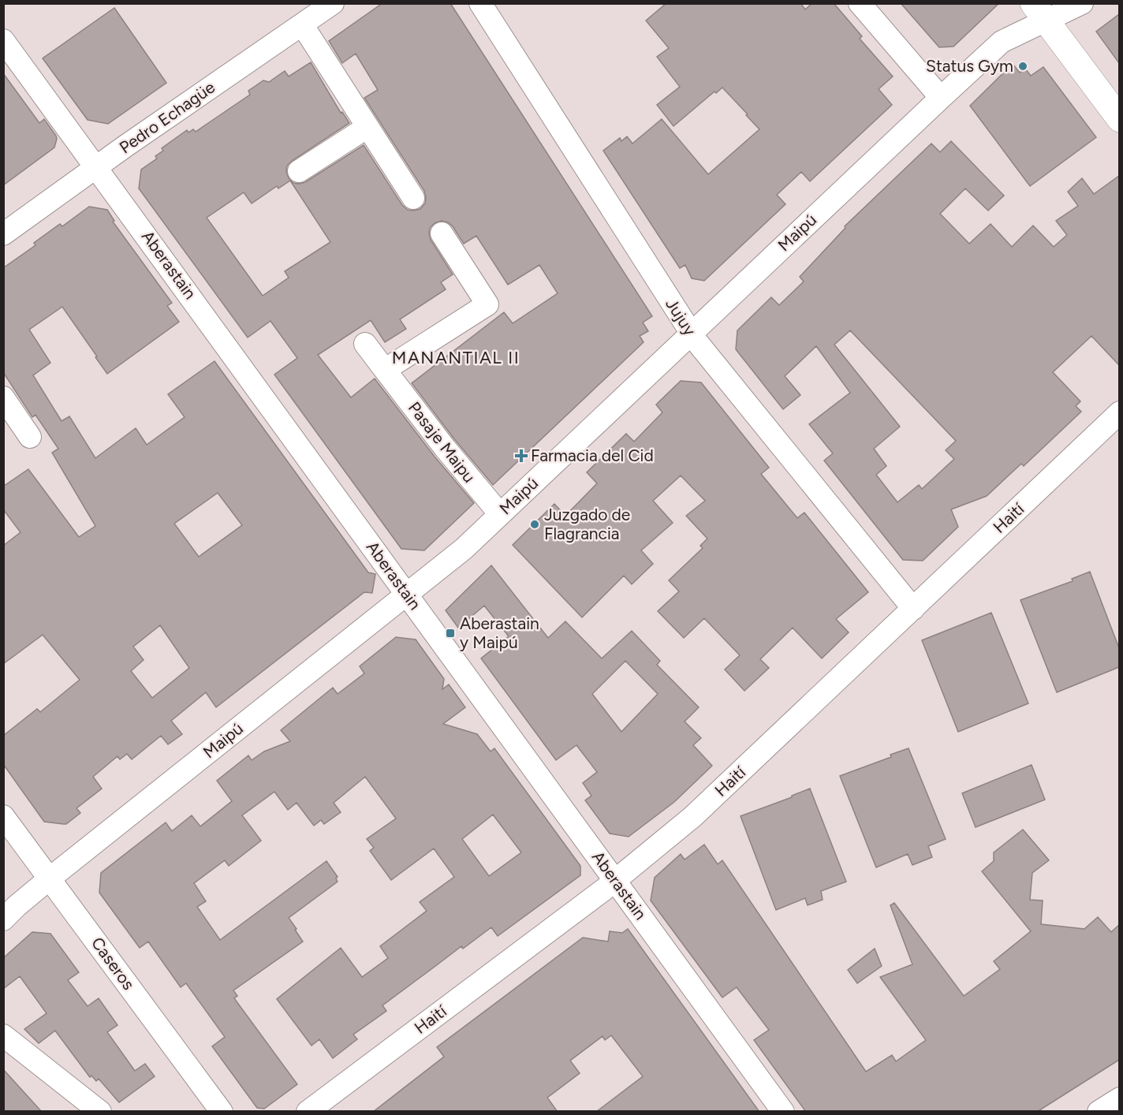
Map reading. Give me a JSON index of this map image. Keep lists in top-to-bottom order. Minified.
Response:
{"streets":{"street":["Pedro Echagüe","Maipú","Aberastain","Jujuy","Pasaje Maipu","Haití","Caseros"]},"crossings":[["Pedro Echagüe","Aberastain"],["Maipú","Aberastain"],["Maipú","Jujuy"],["Maipú","Pasaje Maipu"],["Maipú","Caseros"],["Aberastain","Haití"],["Jujuy","Haití"]],"districts":["MANANTIAL II"],"places":{"other":["Status Gym","Juzgado de Flagrancia"],"health":["Farmacia del Cid"],"transit":["Aberastain y Maipú"]}}
